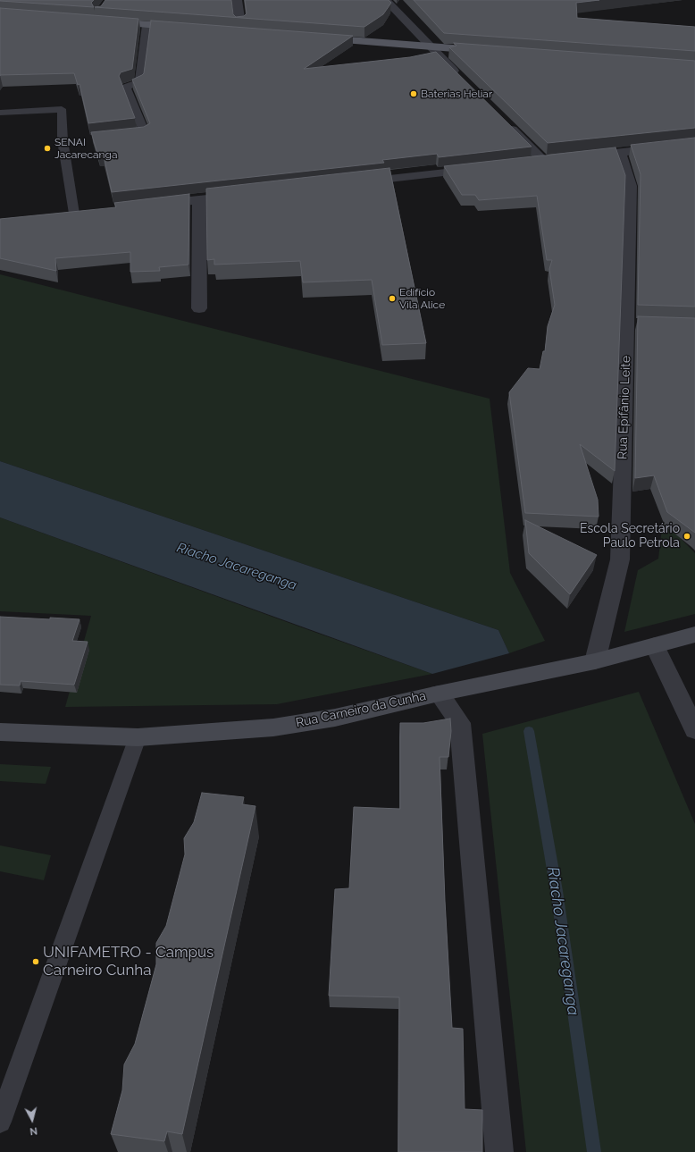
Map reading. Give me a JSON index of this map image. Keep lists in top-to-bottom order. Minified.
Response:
{"streets":{"street":["Rua Epifânio Leite","Rua Carneiro da Cunha"]},"crossings":[["Rua Epifânio Leite","Rua Carneiro da Cunha"]],"water":["Riacho Jacareganga"],"places":["Baterias Heliar","SENAI Jacarecanga","Edifício Vila Alice","Escola Secretário Paulo Petrola","UNIFAMETRO - Campus Carneiro Cunha"],"north":"bottom"}
